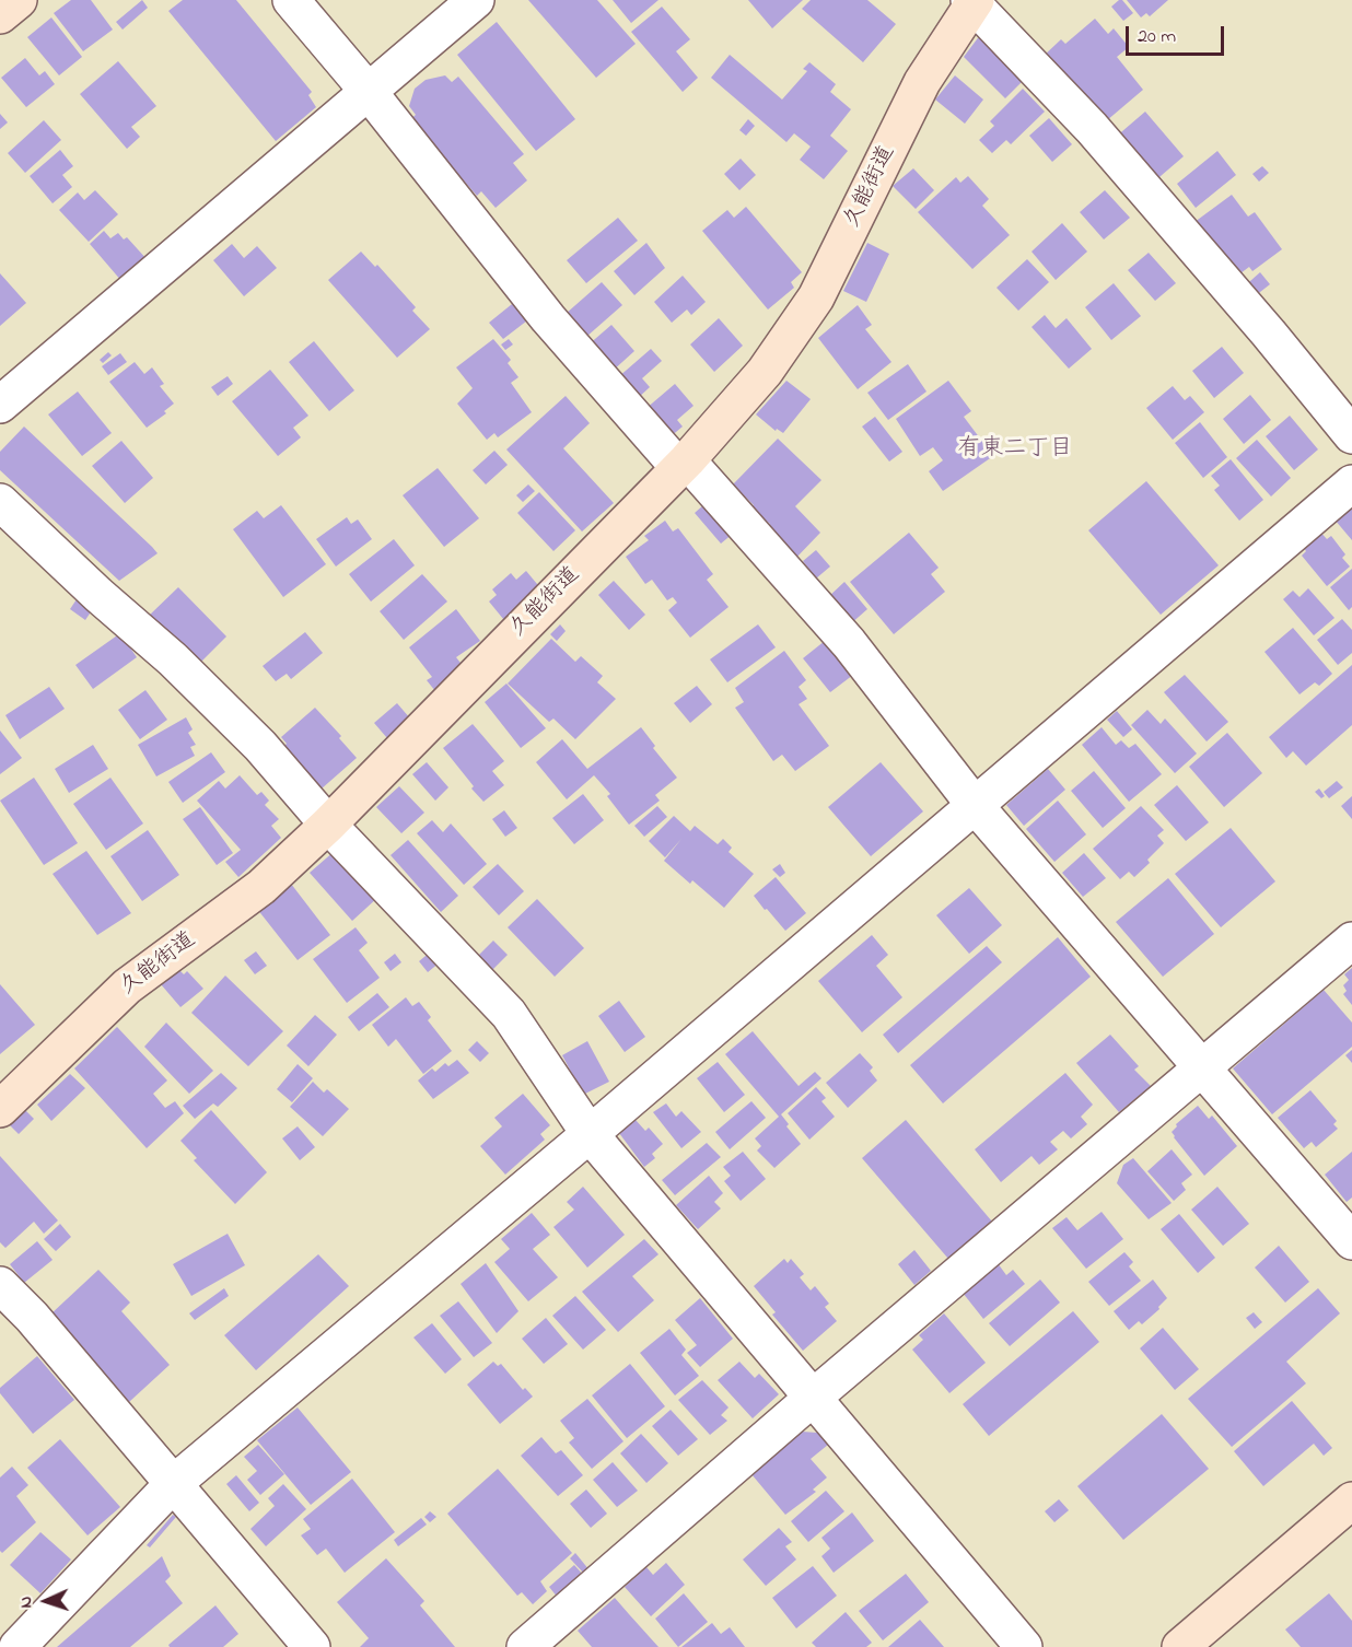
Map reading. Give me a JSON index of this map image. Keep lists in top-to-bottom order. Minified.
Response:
{"streets":{"main road":["久能街道"]},"districts":["有東二丁目"],"scale_bar":"20 m","north":"left"}
